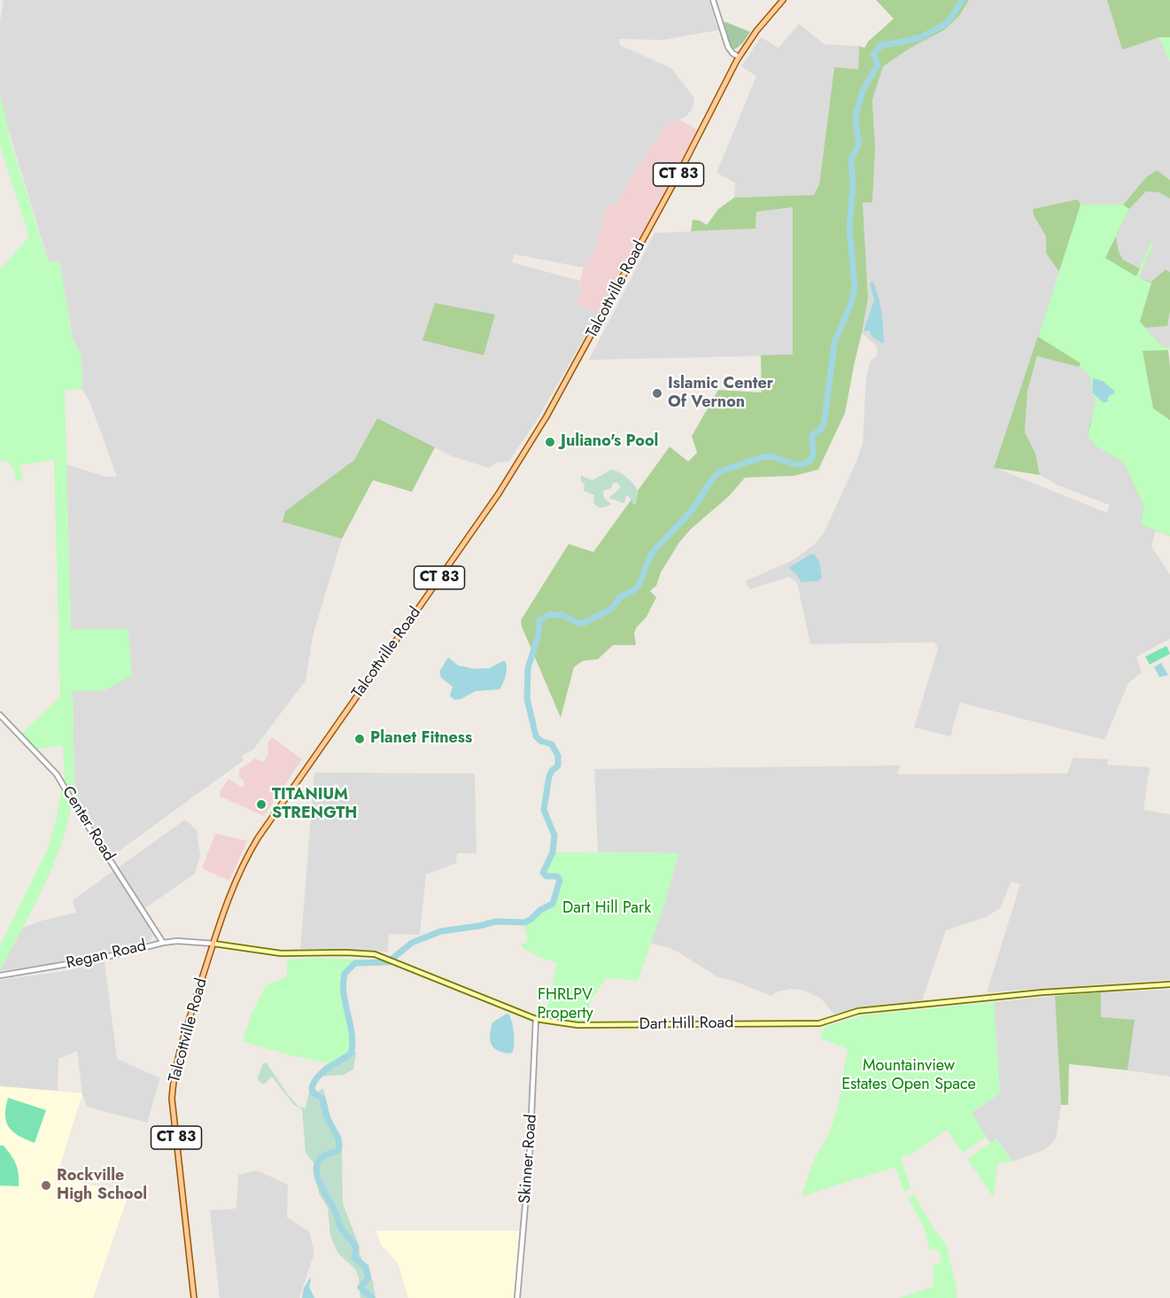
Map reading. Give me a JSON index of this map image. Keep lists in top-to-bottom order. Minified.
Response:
{"streets":{"main road":["CT 83","Talcottville Road","Dart Hill Road"],"street":["Center Road","Regan Road","Skinner Road"]},"crossings":[["Talcottville Road","Regan Road"],["Talcottville Road","Dart Hill Road"],["Center Road","Regan Road"],["Regan Road","Dart Hill Road"],["Dart Hill Road","Skinner Road"]],"parks":["Dart Hill Park","FHRLPV Property","Mountainview Estates Open Space"],"places":["Islamic Center Of Vernon","Juliano's Pool","Planet Fitness","TITANIUM STRENGTH","Rockville High School"]}
